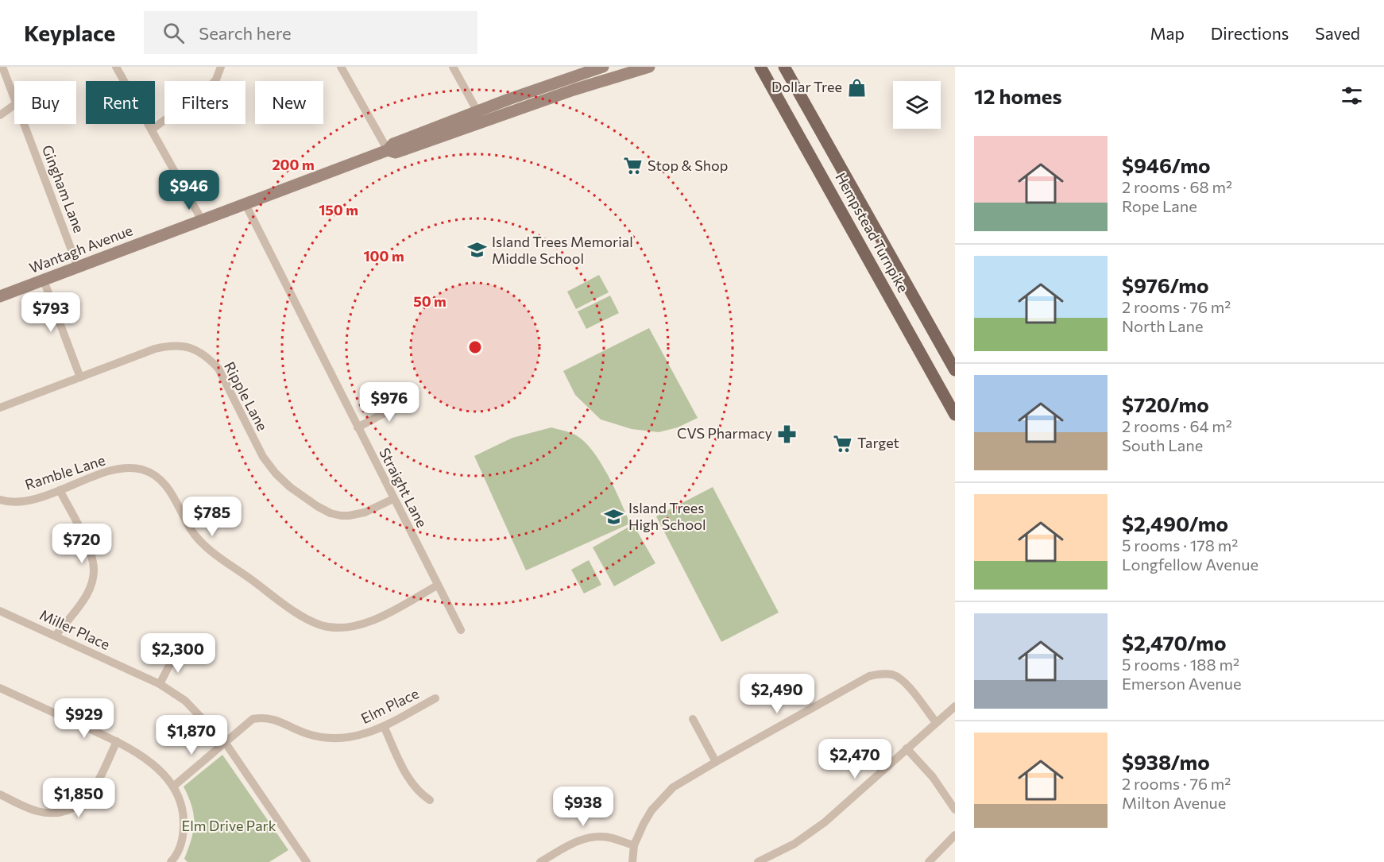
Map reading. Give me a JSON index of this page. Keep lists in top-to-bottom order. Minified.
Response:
{"streets":{"main road":["Hempstead Turnpike","Wantagh Avenue"],"street":["Gingham Lane","Ripple Lane","Ramble Lane","Straight Lane","Miller Place","Elm Place"]},"crossings":[["Gingham Lane","Wantagh Avenue"],["Wantagh Avenue","Straight Lane"],["Ripple Lane","Straight Lane"],["Ramble Lane","Straight Lane"],["Miller Place","Elm Place"]],"parks":["Elm Drive Park"],"places":{"shop":["Dollar Tree"],"supermarket":["Stop & Shop","Target"],"school or university":["Island Trees Memorial Middle School","Island Trees High School"],"pharmacy":["CVS Pharmacy"]},"page":{"header":"Keyplace","search":"Search here","nav":["Map","Directions","Saved"],"heading":"12 homes","chip":["Buy","Rent","Filters","New"],"list":[{"name":"$946/mo","note":"2 rooms · 68 m² · Rope Lane"},{"name":"$976/mo","note":"2 rooms · 76 m² · North Lane"},{"name":"$720/mo","note":"2 rooms · 64 m² · South Lane"},{"name":"$2,490/mo","note":"5 rooms · 178 m² · Longfellow Avenue"},{"name":"$2,470/mo","note":"5 rooms · 188 m² · Emerson Avenue"},{"name":"$938/mo","note":"2 rooms · 76 m² · Milton Avenue"}],"price":["$946","$793","$976","$785","$720","$2,300","$2,490","$929","$1,870","$2,470","$1,850","$938"]},"rings":["200 m","150 m","100 m","50 m"]}
